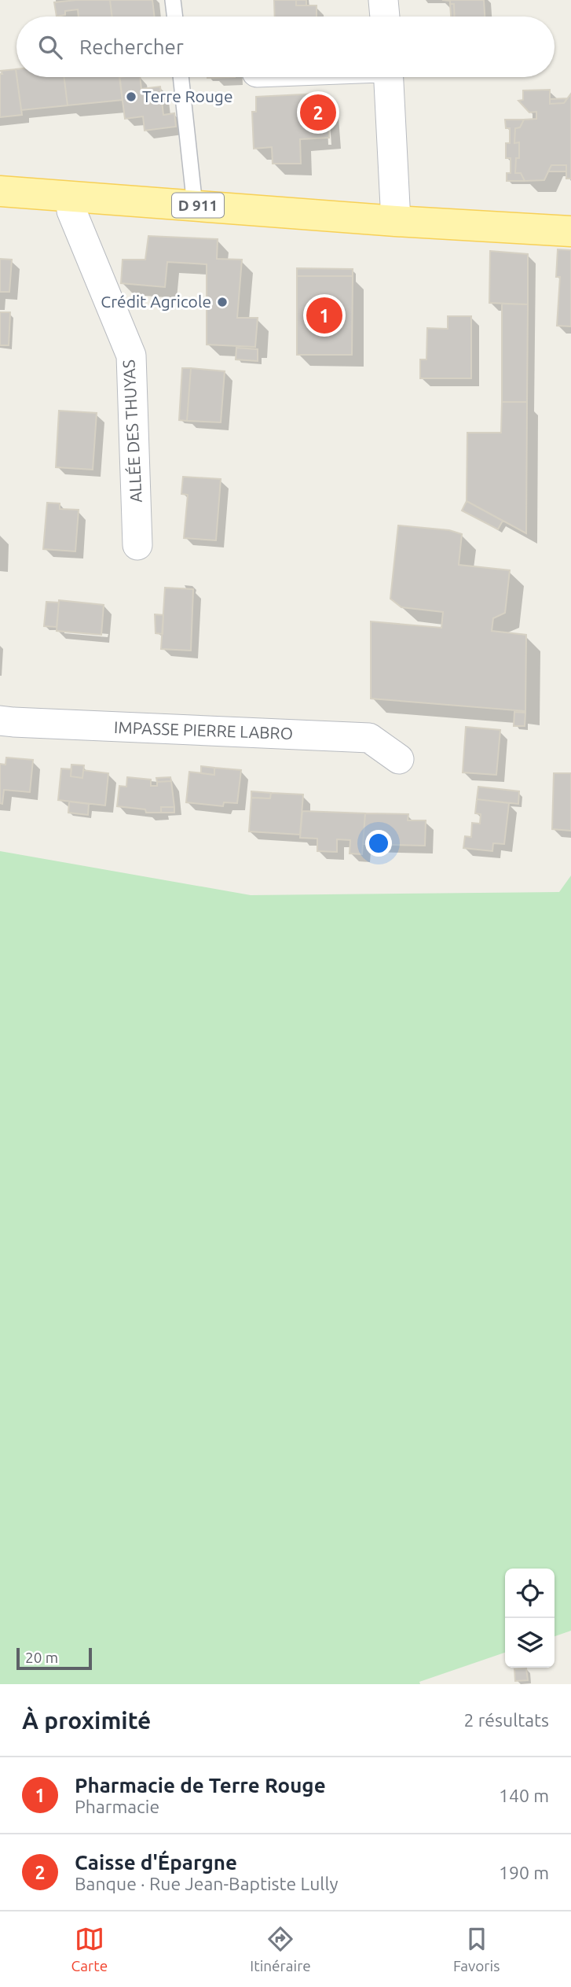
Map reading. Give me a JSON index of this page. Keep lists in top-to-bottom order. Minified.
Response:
{"streets":{"main road":["D 911"],"street":["ALLÉE DES THUYAS","IMPASSE PIERRE LABRO"]},"crossings":[["D 911","ALLÉE DES THUYAS"]],"places":["Terre Rouge","Crédit Agricole"],"scale_bar":"20 m","page":{"search":"Rechercher","pins":["2","1"],"scale":"20 m","heading":["À proximité","2 résultats"],"list":[{"mark":"1","name":"Pharmacie de Terre Rouge","note":"Pharmacie","value":"140 m"},{"mark":"2","name":"Caisse d'Épargne","note":"Banque · Rue Jean-Baptiste Lully","value":"190 m"}],"nav":["Carte","Itinéraire","Favoris"]}}
